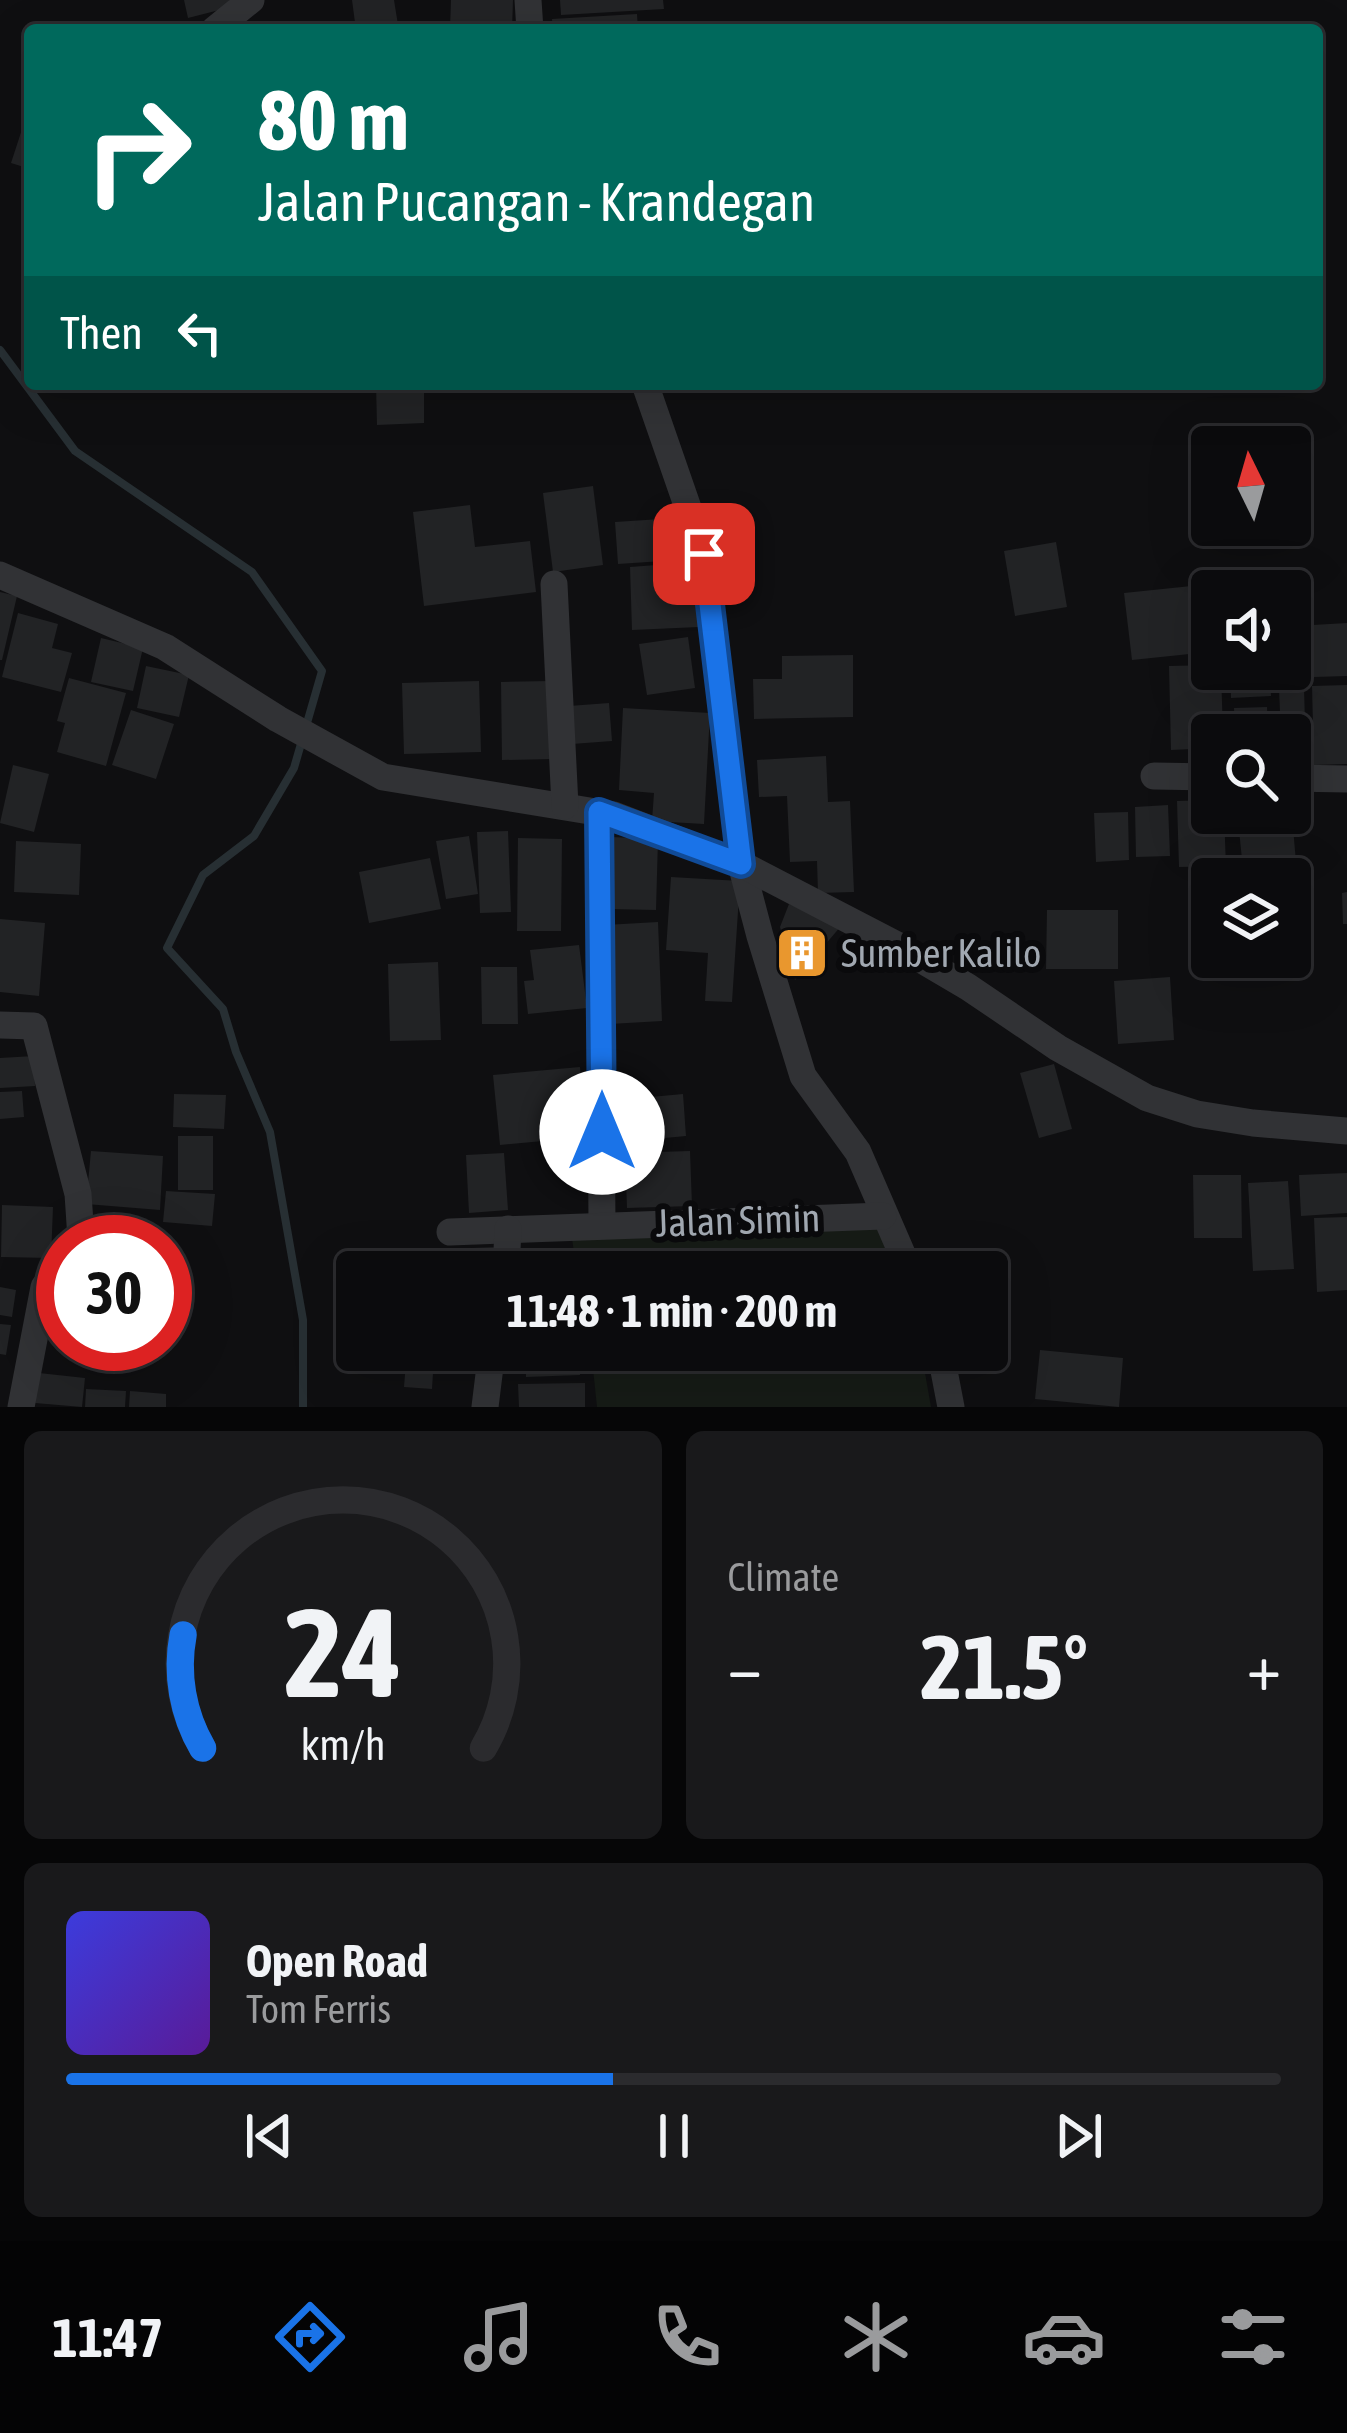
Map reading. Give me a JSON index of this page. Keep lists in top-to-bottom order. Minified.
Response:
{"streets":{"street":["Jalan Simin"]},"places":{"building":["Sumber Kalilo"]},"north":"top","page":{"turn":["80 m","Jalan Pucangan - Krandegan"],"then":"Then","limit":"30","trip":"11:48 · 1 min · 200 m","tile":"Climate","heat":["−","21.5°","+"],"song":["Open Road","Tom Ferris"],"tabs":"11:47","gauge":["24","km/h"]}}
